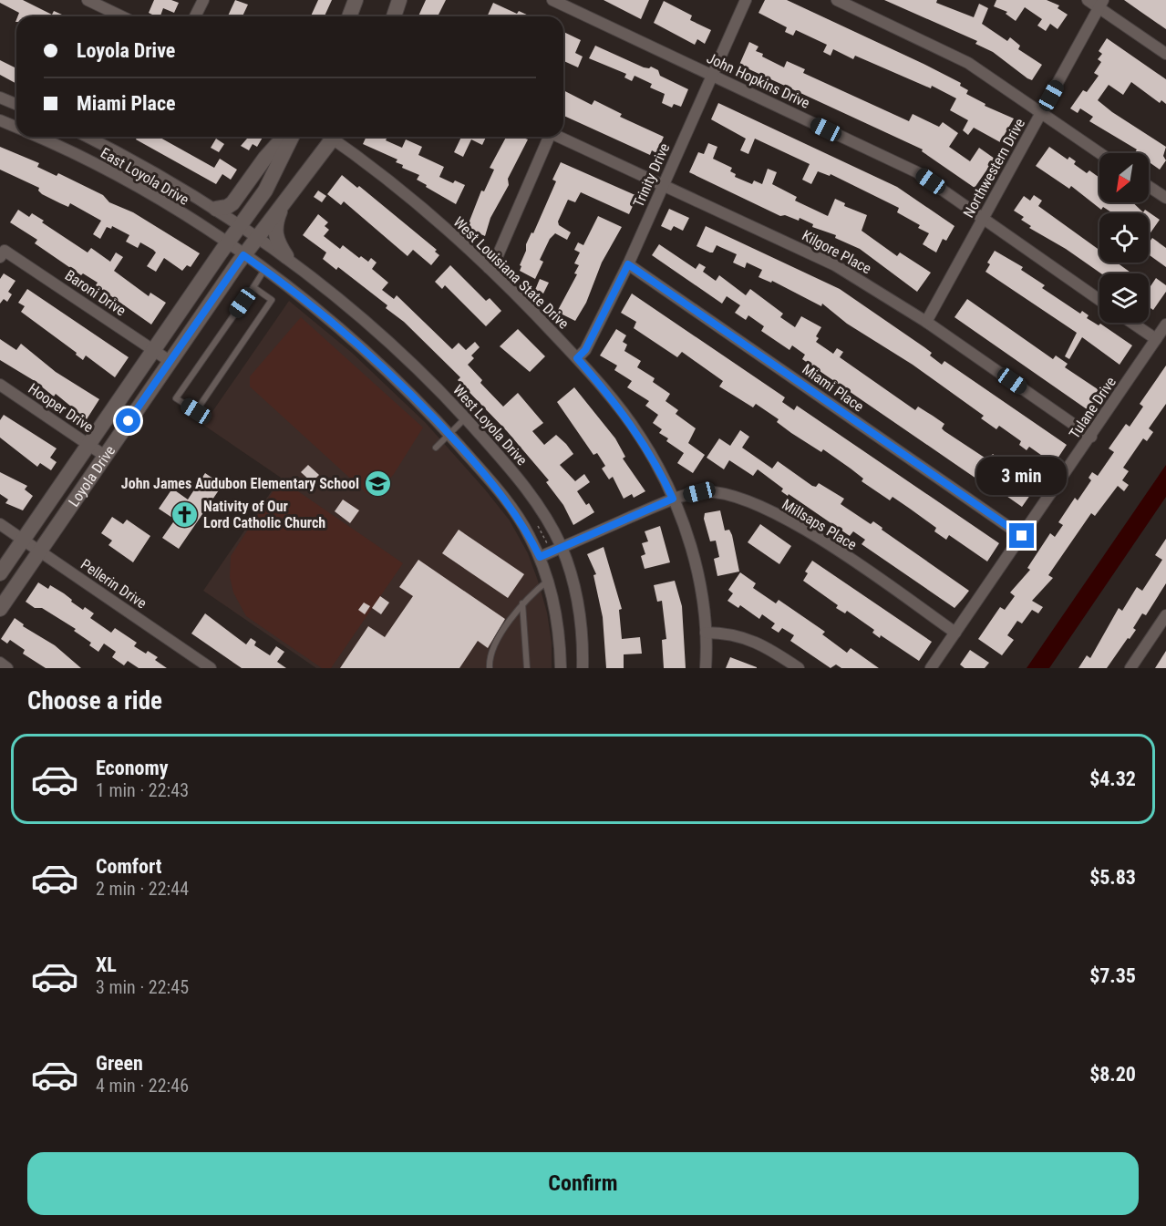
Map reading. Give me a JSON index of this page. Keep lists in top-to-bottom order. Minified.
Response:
{"streets":{"main road":["Loyola Drive"],"street":["John Hopkins Drive","Northwestern Drive","Trinity Drive","East Loyola Drive","Kilgore Place","West Louisiana State Drive","Baroni Drive","Miami Place","Hooper Drive","Tulane Drive","West Loyola Drive","Millsaps Place","Pellerin Drive"]},"crossings":[["John Hopkins Drive","Northwestern Drive"],["John Hopkins Drive","Trinity Drive"],["Northwestern Drive","Kilgore Place"],["Trinity Drive","Kilgore Place"],["Trinity Drive","West Louisiana State Drive"],["Trinity Drive","Miami Place"],["East Loyola Drive","West Loyola Drive"],["East Loyola Drive","Loyola Drive"],["Kilgore Place","Tulane Drive"],["West Louisiana State Drive","Millsaps Place"],["Baroni Drive","Loyola Drive"],["Miami Place","Tulane Drive"],["Hooper Drive","Loyola Drive"],["Tulane Drive","Millsaps Place"],["West Loyola Drive","Millsaps Place"],["Loyola Drive","Pellerin Drive"]],"places":{"school or university":["John James Audubon Elementary School"],"church":["Nativity of Our Lord Catholic Church"]},"north":"bottom left","page":{"banner":["Loyola Drive","Miami Place"],"bubble":"3 min","heading":"Choose a ride","list":[{"name":"Economy","note":"1 min · 22:43","value":"$4.32"},{"name":"Comfort","note":"2 min · 22:44","value":"$5.83"},{"name":"XL","note":"3 min · 22:45","value":"$7.35"},{"name":"Green","note":"4 min · 22:46","value":"$8.20"}],"buttons":"Confirm"}}
